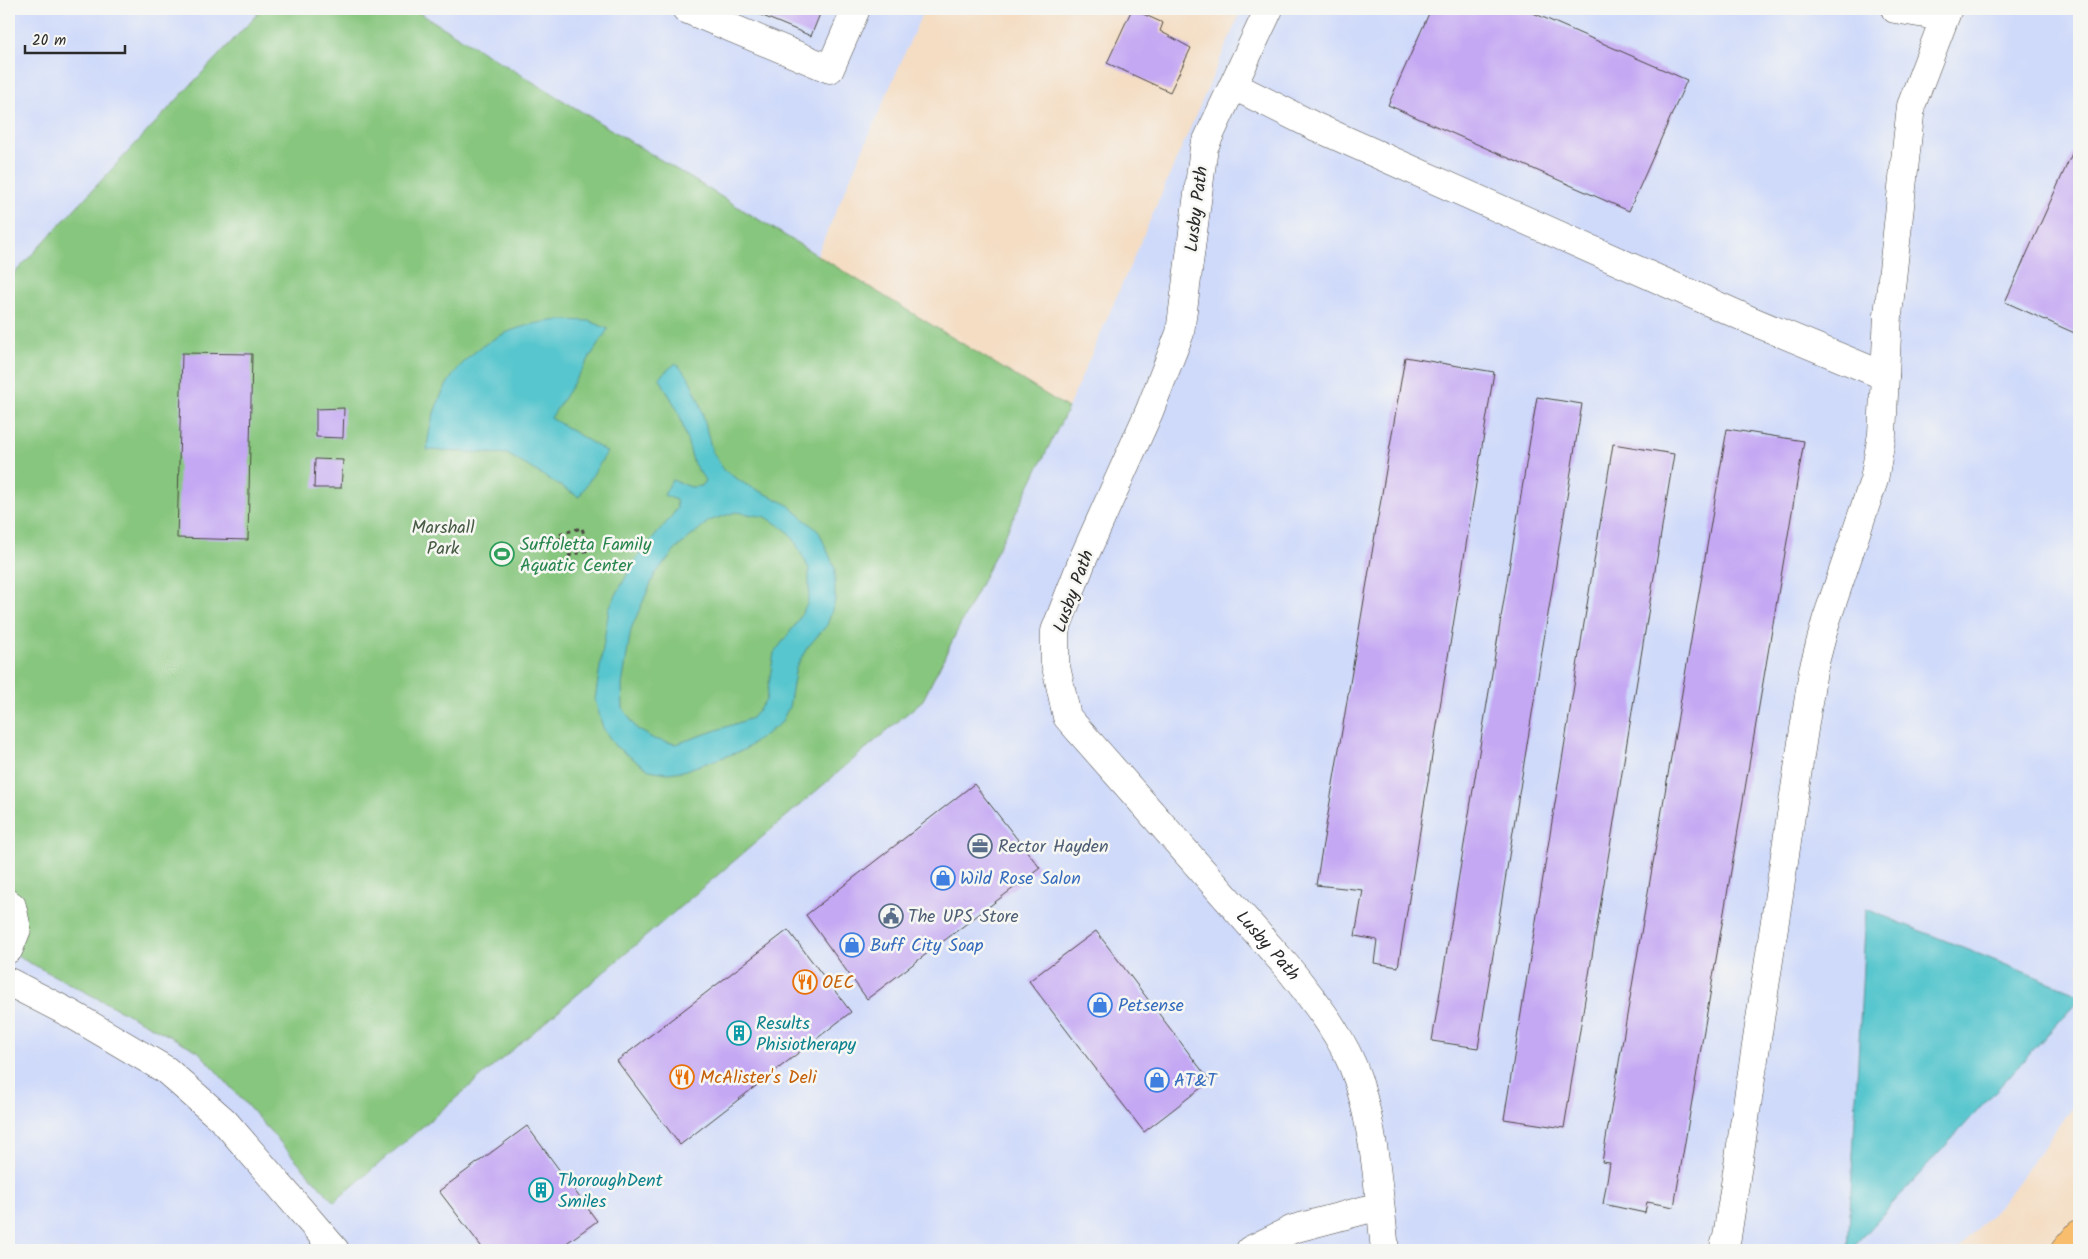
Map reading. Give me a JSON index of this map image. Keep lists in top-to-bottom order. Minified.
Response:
{"streets":{"street":["Lusby Path"]},"parks":["Marshall Park"],"places":{"sports":["Suffoletta Family Aquatic Center"],"office":["Rector Hayden"],"shop":["Wild Rose Salon","Buff City Soap","Petsense","AT&T"],"public building":["The UPS Store"],"restaurant":["OEC","McAlister's Deli"],"building":["Results Phisiotherapy","ThoroughDent Smiles"]},"scale_bar":"20 m"}
